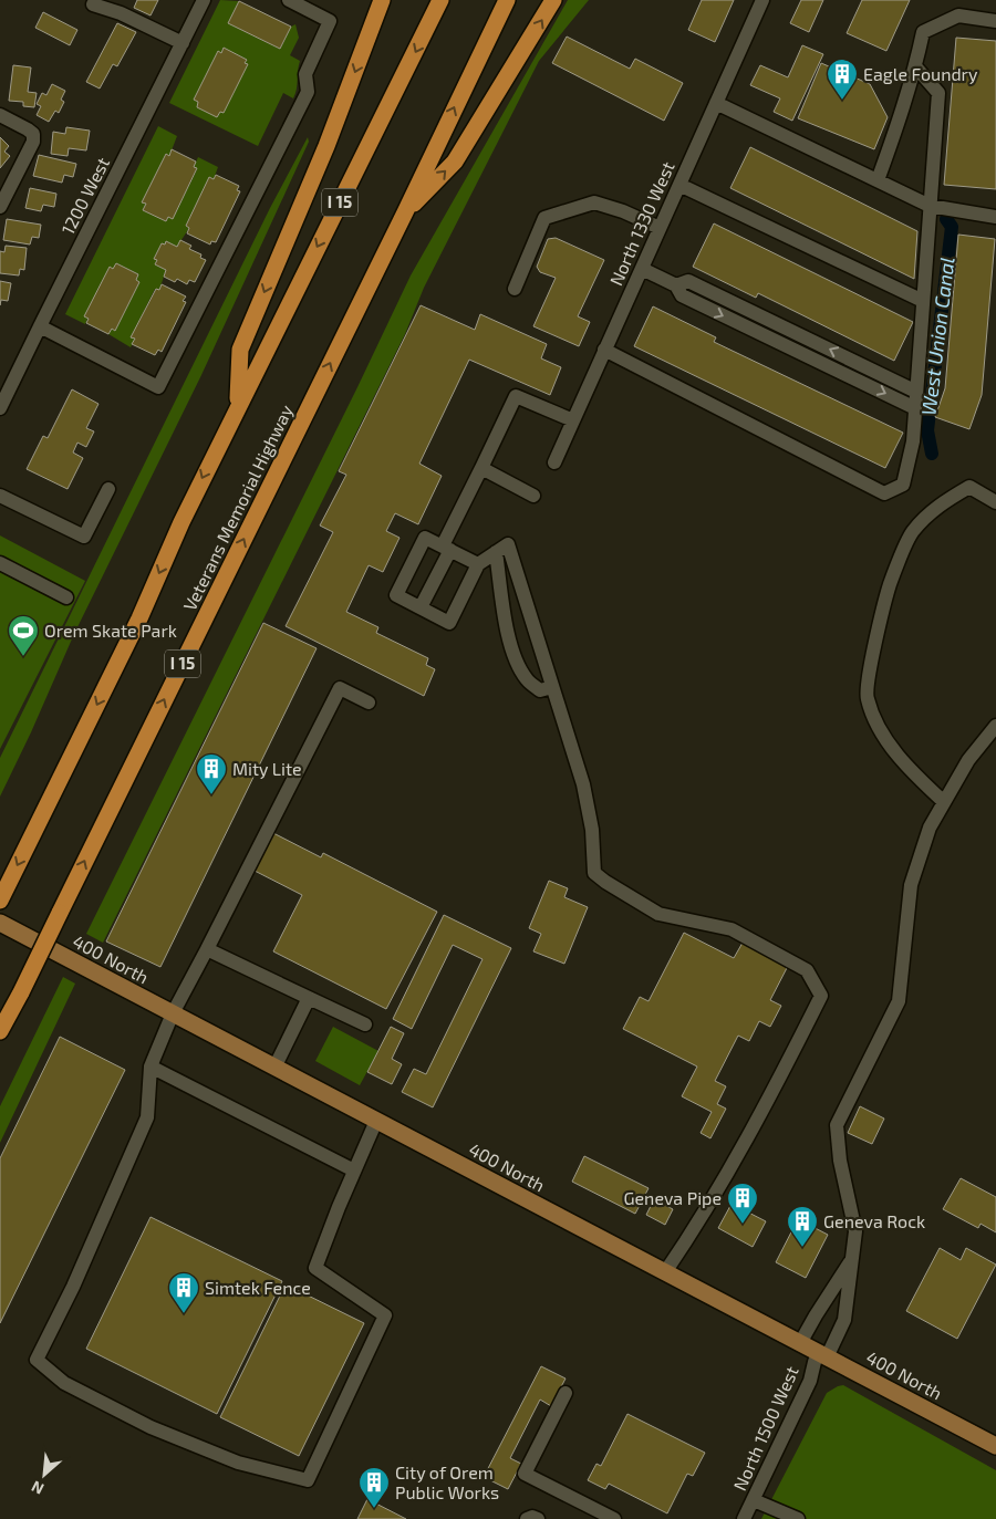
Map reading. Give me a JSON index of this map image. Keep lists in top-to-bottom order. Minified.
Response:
{"streets":{"highway":["I 15","Veterans Memorial Highway"],"main road":["400 North"],"street":["1200 West","North 1330 West","North 1500 West"]},"crossings":[["400 North","North 1500 West"]],"water":["West Union Canal"],"places":{"building":["Eagle Foundry","Mity Lite","Geneva Pipe","Geneva Rock","Simtek Fence","City of Orem Public Works"],"sports":["Orem Skate Park"]},"north":"bottom left"}
